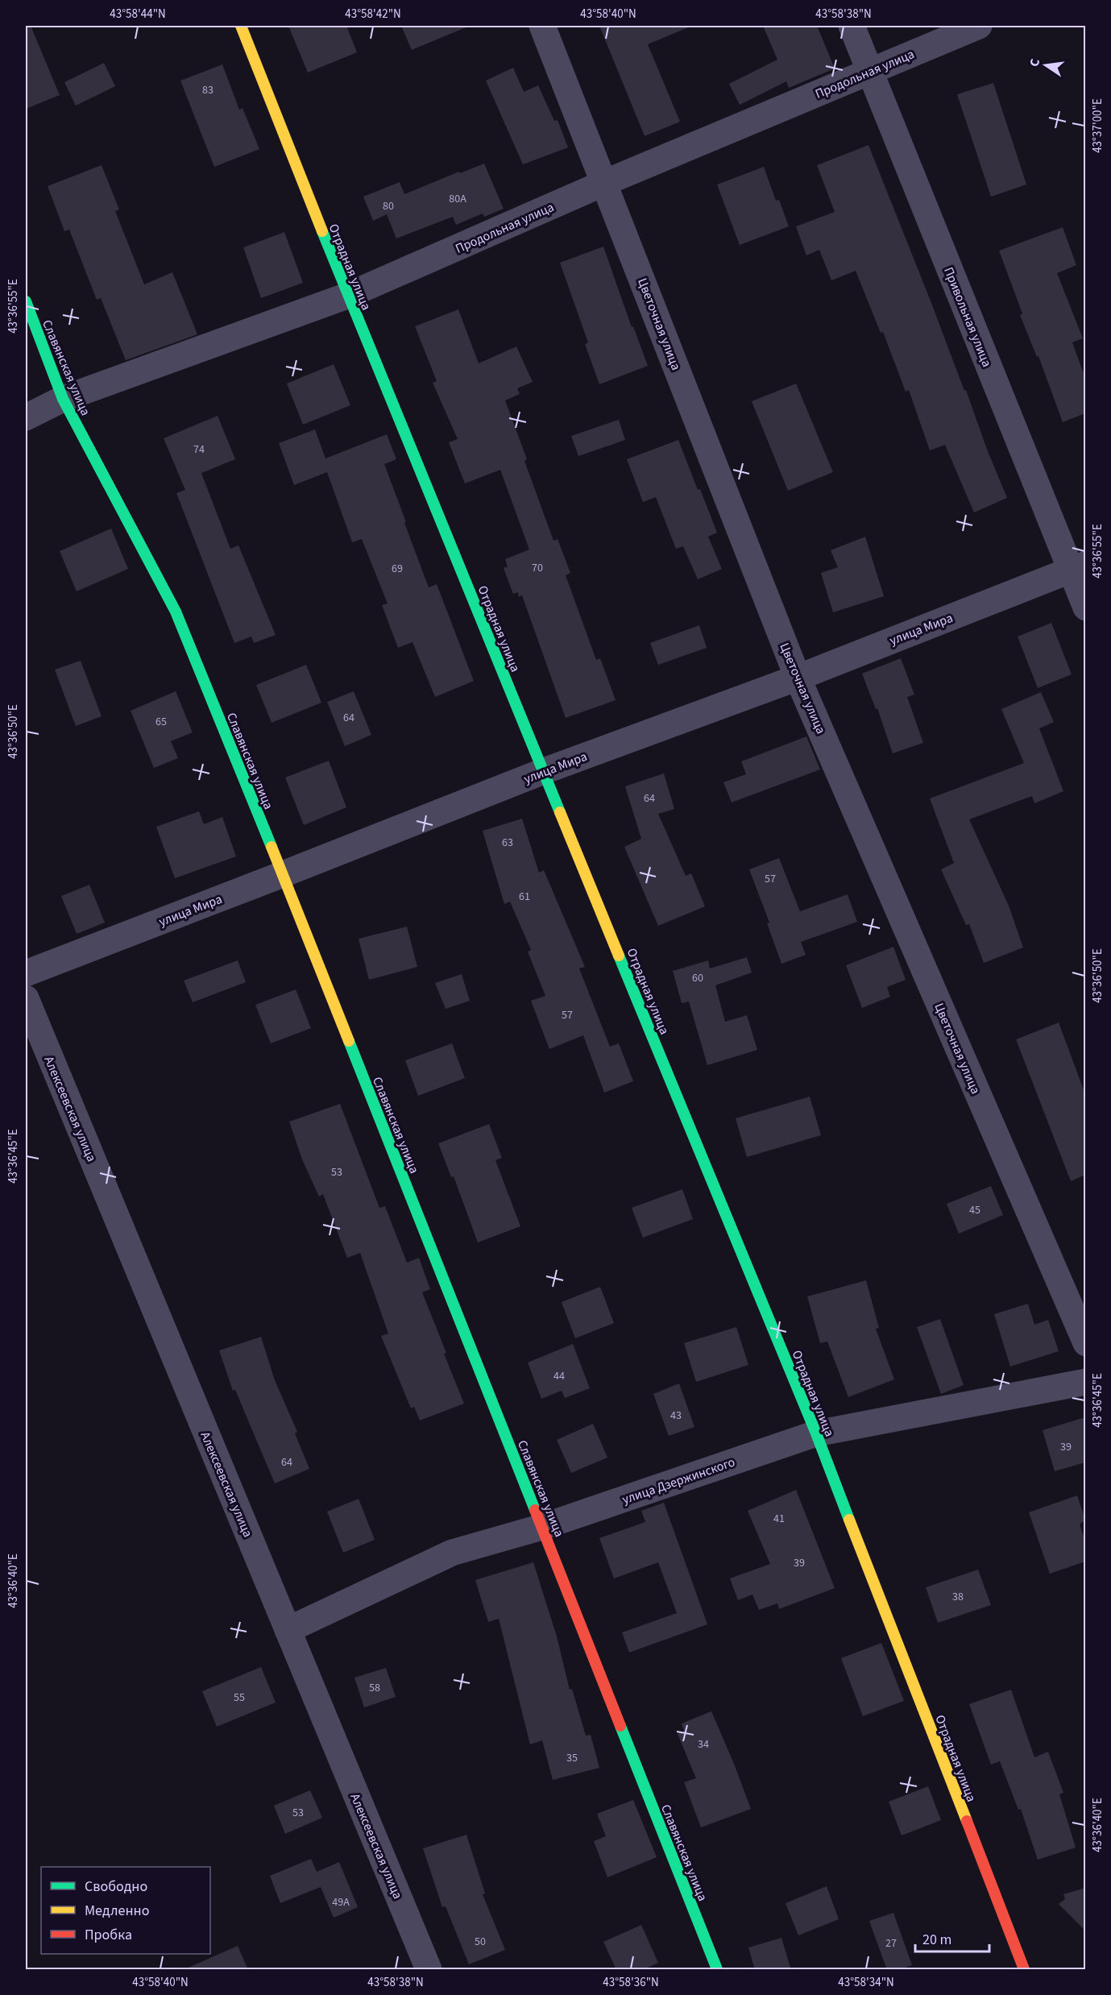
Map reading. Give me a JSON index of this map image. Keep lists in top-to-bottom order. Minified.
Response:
{"streets":{"street":["Продольная улица","Отрадная улица","Привольная улица","Цветочная улица","Славянская улица","улица Мира","Алексеевская улица","улица Дзержинского"]},"crossings":[["Продольная улица","Отрадная улица"],["Продольная улица","Привольная улица"],["Продольная улица","Цветочная улица"],["Продольная улица","Славянская улица"],["Отрадная улица","улица Мира"],["Отрадная улица","улица Дзержинского"],["Привольная улица","улица Мира"],["Цветочная улица","улица Мира"],["Славянская улица","улица Мира"],["Славянская улица","улица Дзержинского"],["Алексеевская улица","улица Дзержинского"]],"house_numbers":["83","80А","80","74","70","69","64","65","64","63","57","61","60","57","53","45","44","43","39","64","41","39","38","58","55","34","35","53","49А","50","27"],"legend":["Свободно","Медленно","Пробка"],"scale_bar":"20 m","north":"left","coordinates":["43°58'44\"N","43°58'42\"N","43°58'40\"N","43°58'38\"N","43°37'00\"E","43°36'55\"E","43°36'50\"E","43°36'45\"E","43°36'40\"E","43°58'36\"N","43°58'34\"N"]}
